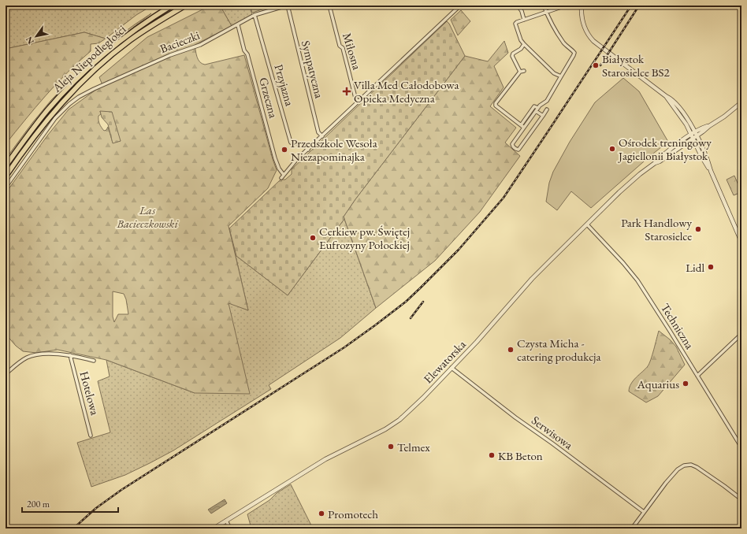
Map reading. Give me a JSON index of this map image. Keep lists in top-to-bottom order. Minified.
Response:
{"streets":{"main road":["Aleja Niepodległości"],"street":["Bacieczki","Miłosna","Sympatyczna","Przyjazna","Grzeczna","Techniczna","Elewatorska","Hotelowa","Serwisowa"]},"crossings":[["Bacieczki","Sympatyczna"],["Bacieczki","Przyjazna"],["Bacieczki","Grzeczna"],["Techniczna","Elewatorska"],["Elewatorska","Serwisowa"]],"parks":["Las Bacieczkowski"],"places":{"other":["Białystok Starosielce BS2","Ośrodek treningowy Jagiellonii Białystok","Przedszkole Wesoła Niezapominajka","Park Handlowy Starosielce","Cerkiew pw. Świętej Eufrozyny Połockiej","Lidl","Czysta Micha - catering produkcja","Aquarius","Telmex","KB Beton","Promotech"],"health":["Villa Med Całodobowa Opieka Medyczna"]},"scale_bar":"200 m","north":"bottom left"}
